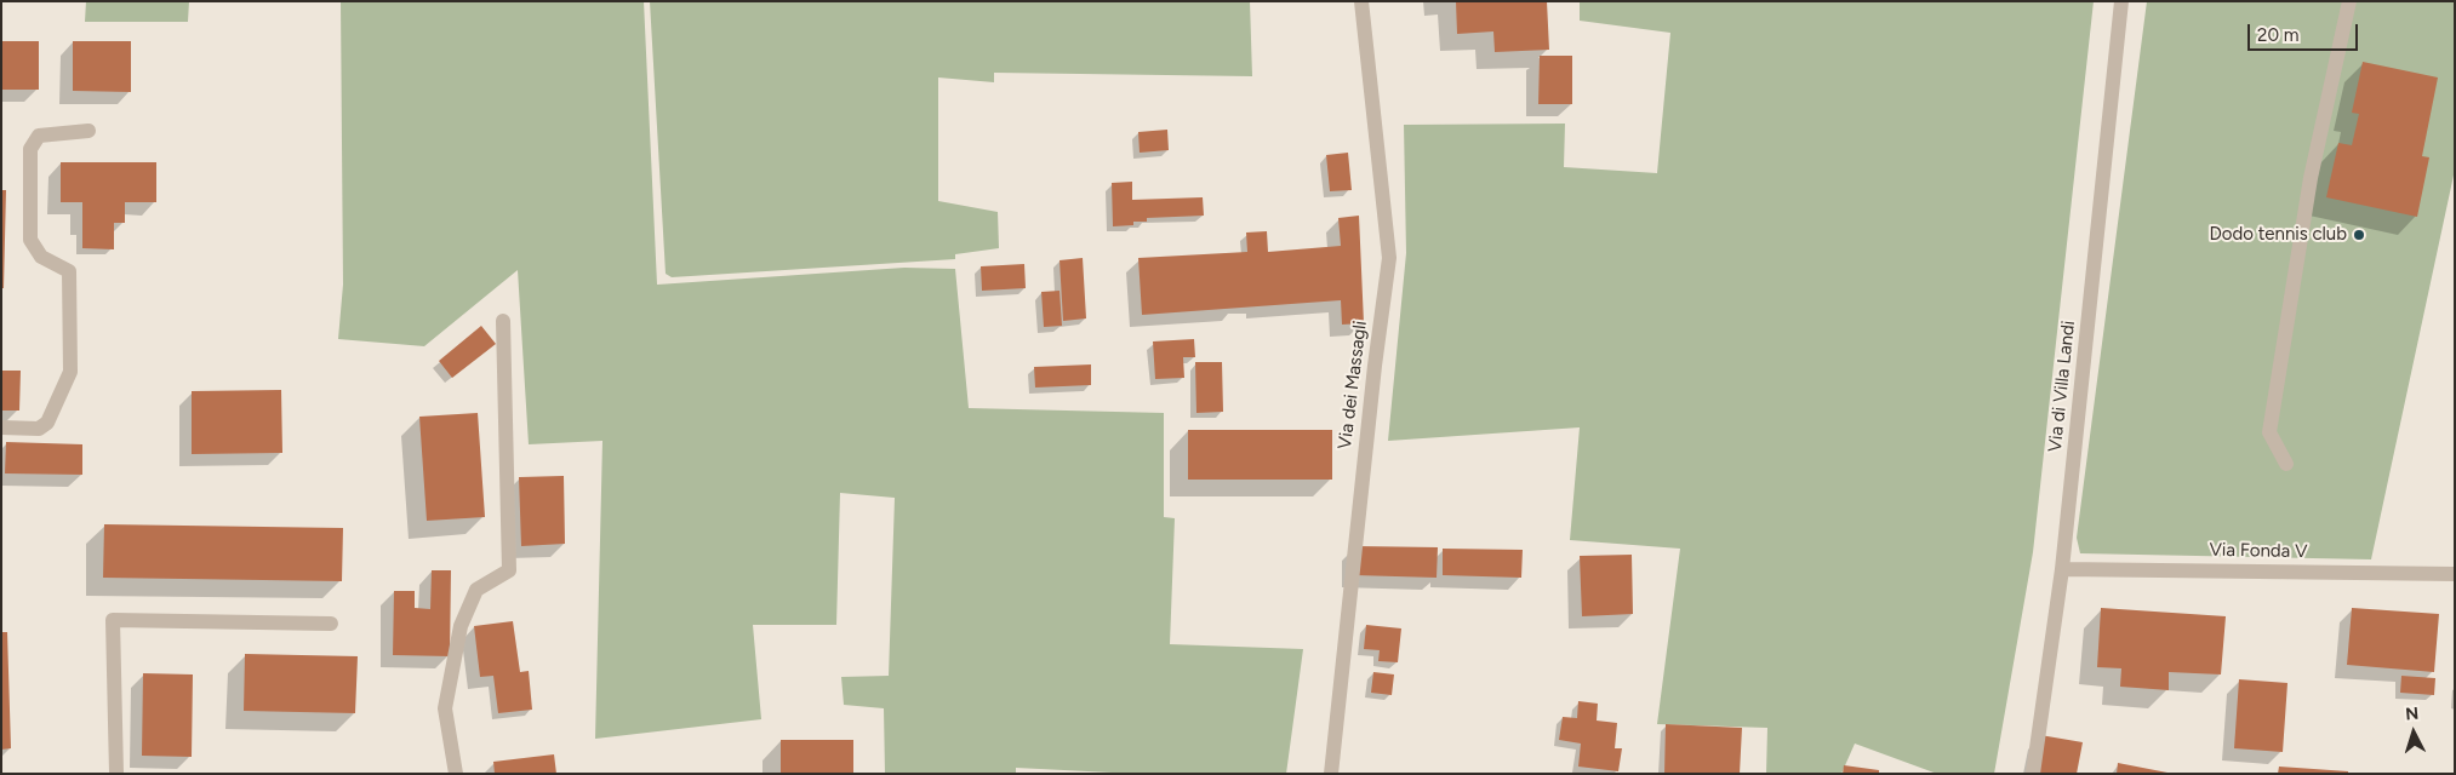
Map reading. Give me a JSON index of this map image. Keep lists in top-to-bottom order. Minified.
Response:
{"streets":{"street":["Via dei Massagli","Via di Villa Landi","Via Fonda V"]},"crossings":[["Via di Villa Landi","Via Fonda V"]],"places":["Dodo tennis club"],"scale_bar":"20 m","north":"top"}
